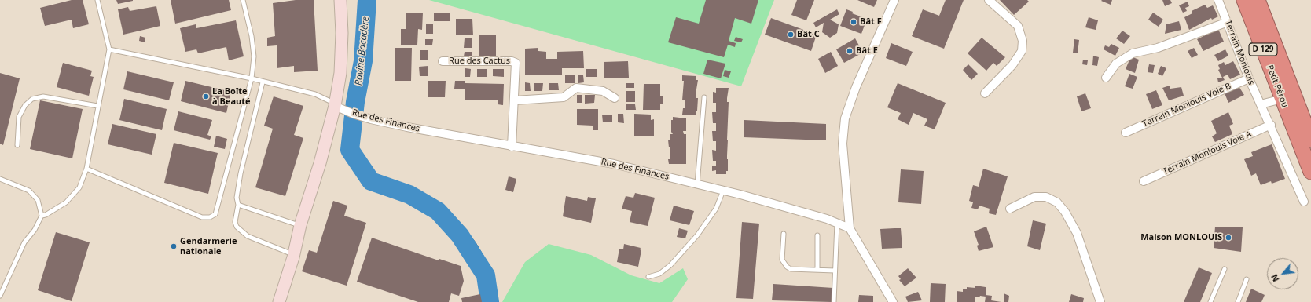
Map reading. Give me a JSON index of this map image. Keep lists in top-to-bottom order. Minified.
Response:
{"streets":{"highway":["D 129","Petit Pérou"],"street":["Terrain Monlouis","Rue des Cactus","Terrain Monlouis Voie B","Rue des Finances","Terrain Monlouis Voie A"]},"crossings":[["Terrain Monlouis","Terrain Monlouis Voie B"],["Terrain Monlouis","Terrain Monlouis Voie A"],["Rue des Cactus","Rue des Finances"]],"water":["Ravine Bacadère"],"places":["Bât F","Bât C","Bât E","La Boîte à Beauté","Maison MONLOUIS","Gendarmerie nationale"],"north":"bottom left"}
